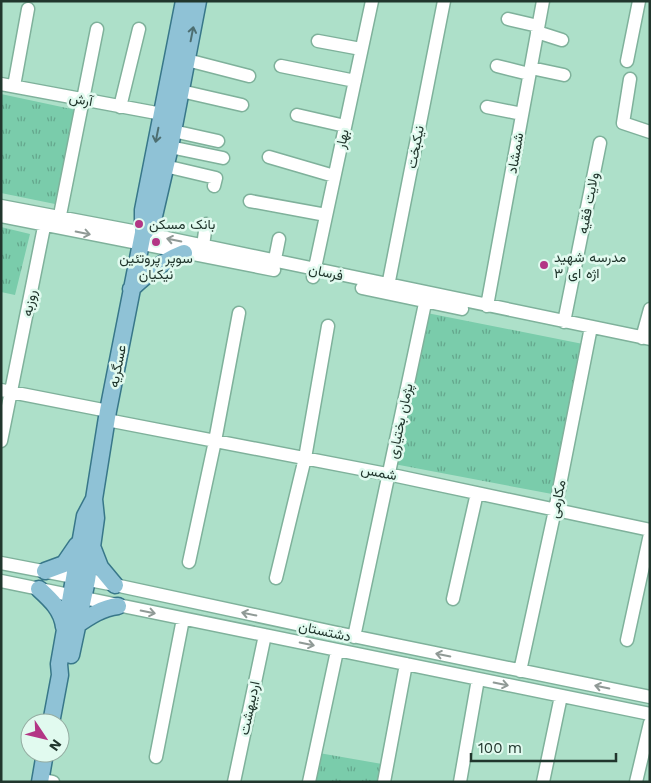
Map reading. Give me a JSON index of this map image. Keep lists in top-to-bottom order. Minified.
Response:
{"streets":{"main road":["عسگریه"],"street":["آرش","بهار","نیکبخت","شمشاد","ولایت فقیه","فرسان","روزبه","پژمان بختیاری","شمس","مکارمی","دشتستان","اردیبهشت"]},"crossings":[["آرش","روزبه"],["آرش","عسگریه"],["بهار","فرسان"],["نیکبخت","فرسان"],["شمشاد","فرسان"],["ولایت فقیه","فرسان"],["فرسان","روزبه"],["فرسان","عسگریه"],["فرسان","پژمان بختیاری"],["فرسان","مکارمی"],["روزبه","شمس"],["عسگریه","شمس"],["عسگریه","دشتستان"],["پژمان بختیاری","شمس"],["پژمان بختیاری","دشتستان"],["شمس","مکارمی"],["مکارمی","دشتستان"],["دشتستان","اردیبهشت"]],"places":["بانک مسکن","سوپر پروتئین نیکیان","مدرسه شهید اژه ای ۳"],"scale_bar":"100 m","north":"bottom right"}
